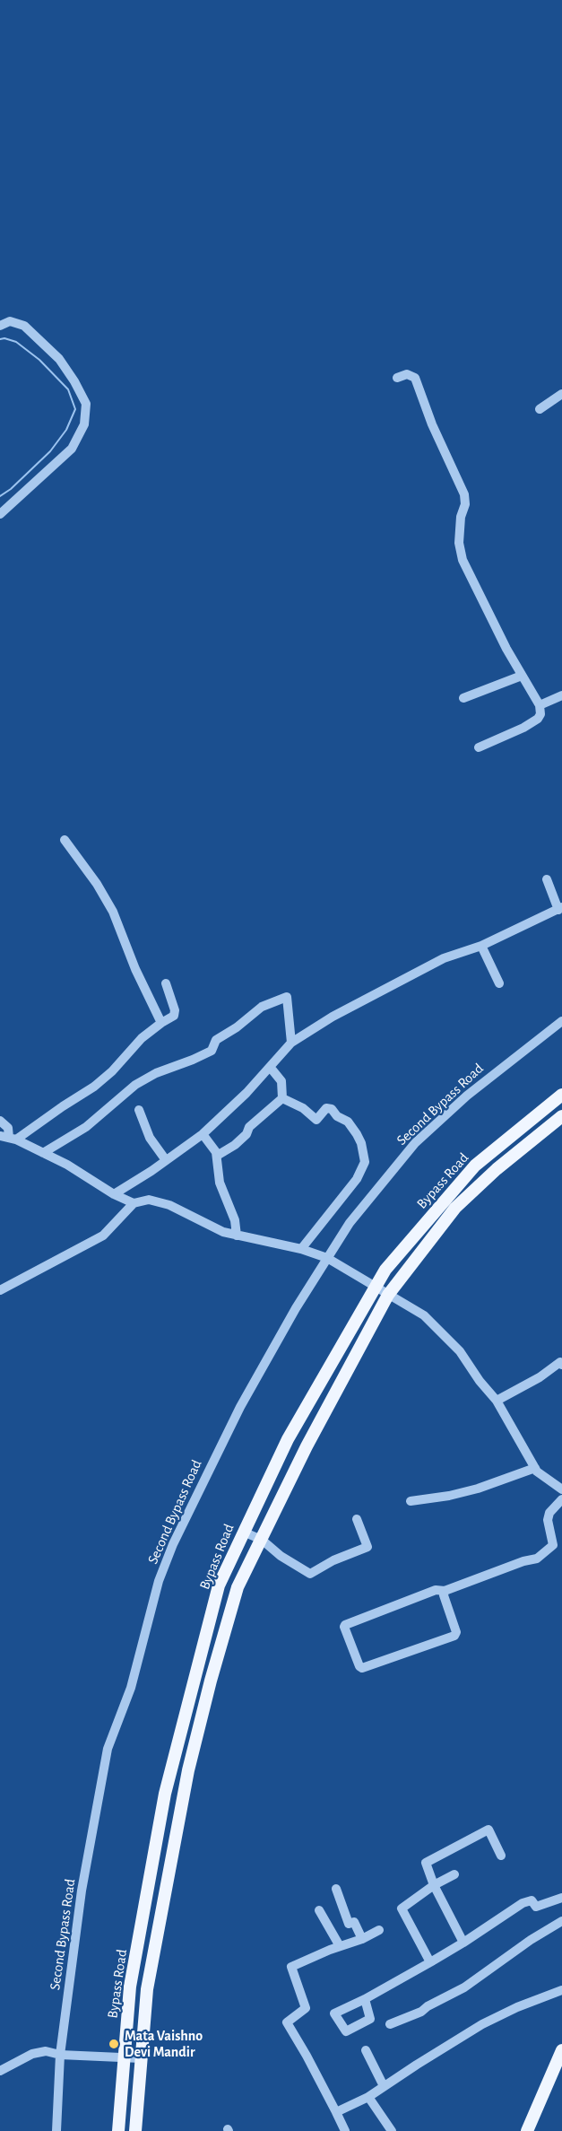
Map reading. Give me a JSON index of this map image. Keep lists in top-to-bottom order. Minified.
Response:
{"streets":{"main road":["Bypass Road"],"street":["Second Bypass Road"]},"places":["Mata Vaishno Devi Mandir"]}
